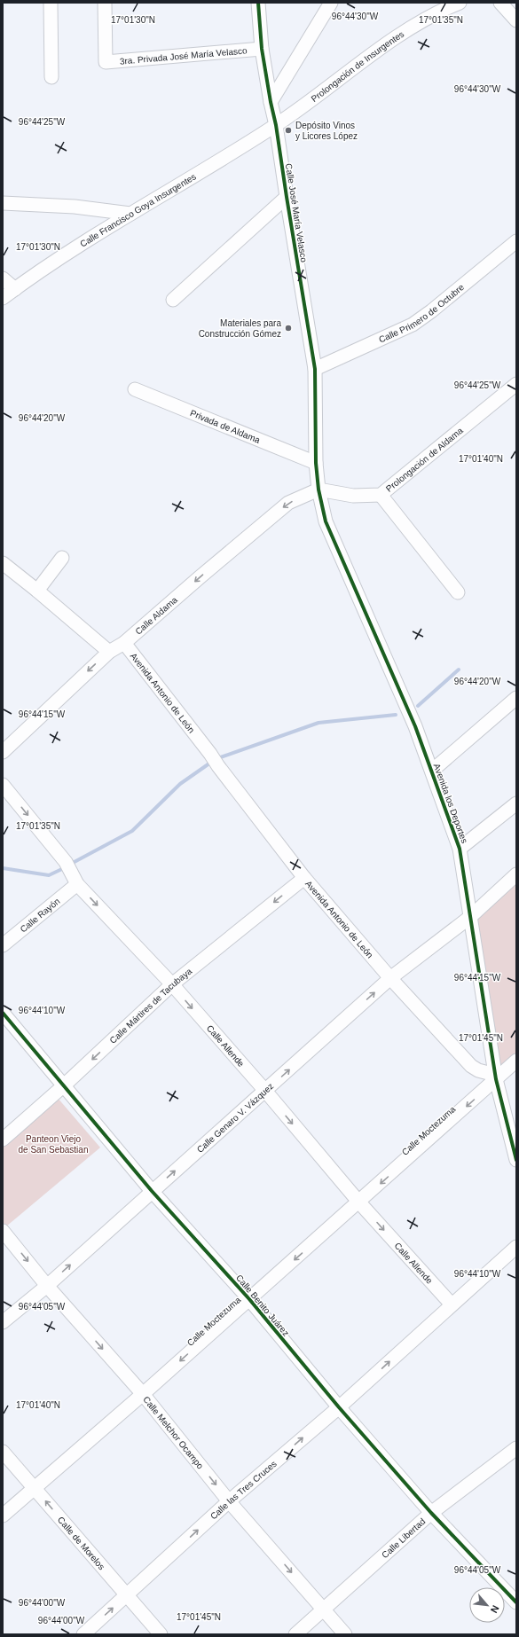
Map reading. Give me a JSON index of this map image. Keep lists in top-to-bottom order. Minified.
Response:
{"streets":{"street":["3ra. Privada José María Velasco","Prolongación de Insurgentes","Calle Francisco Goya Insurgentes","Calle José María Velasco","Calle Primero de Octubre","Privada de Aldama","Prolongación de Aldama","Calle Aldama","Avenida Antonio de León","Avenida los Deportes","Calle Rayón","Calle Mártires de Tacubaya","Calle Allende","Calle Genaro V. Vázquez","Calle Moctezuma","Calle Benito Juárez","Calle Melchor Ocampo","Calle las Tres Cruces","Calle Libertad","Calle de Morelos"]},"crossings":[["3ra. Privada José María Velasco","Calle José María Velasco"],["Prolongación de Insurgentes","Calle Francisco Goya Insurgentes"],["Prolongación de Insurgentes","Calle José María Velasco"],["Calle Francisco Goya Insurgentes","Calle José María Velasco"],["Calle José María Velasco","Calle Primero de Octubre"],["Calle José María Velasco","Privada de Aldama"],["Calle José María Velasco","Prolongación de Aldama"],["Calle José María Velasco","Calle Aldama"],["Calle José María Velasco","Avenida los Deportes"],["Prolongación de Aldama","Calle Aldama"],["Prolongación de Aldama","Avenida los Deportes"],["Calle Aldama","Avenida Antonio de León"],["Calle Aldama","Avenida los Deportes"],["Avenida Antonio de León","Avenida los Deportes"],["Avenida Antonio de León","Calle Mártires de Tacubaya"],["Avenida Antonio de León","Calle Genaro V. Vázquez"],["Avenida Antonio de León","Calle Moctezuma"],["Avenida los Deportes","Calle Genaro V. Vázquez"],["Avenida los Deportes","Calle Moctezuma"],["Calle Rayón","Calle Allende"],["Calle Mártires de Tacubaya","Calle Allende"],["Calle Mártires de Tacubaya","Calle Benito Juárez"],["Calle Allende","Calle Genaro V. Vázquez"],["Calle Allende","Calle Moctezuma"],["Calle Allende","Calle las Tres Cruces"],["Calle Genaro V. Vázquez","Calle Benito Juárez"],["Calle Genaro V. Vázquez","Calle Melchor Ocampo"],["Calle Moctezuma","Calle Benito Juárez"],["Calle Moctezuma","Calle Melchor Ocampo"],["Calle Moctezuma","Calle de Morelos"],["Calle Benito Juárez","Calle las Tres Cruces"],["Calle Benito Juárez","Calle Libertad"],["Calle Melchor Ocampo","Calle las Tres Cruces"],["Calle Melchor Ocampo","Calle Libertad"],["Calle las Tres Cruces","Calle de Morelos"]],"one_way":["Calle Aldama","Calle Mártires de Tacubaya","Calle Allende","Calle Genaro V. Vázquez","Calle Moctezuma","Calle Melchor Ocampo","Calle las Tres Cruces","Calle de Morelos"],"parks":["Panteon Viejo de San Sebastian"],"places":["Depósito Vinos y Licores López","Materiales para Construcción Gómez"],"north":"bottom right","coordinates":["96°44'30\"W","17°01'30\"N","17°01'35\"N","96°44'25\"W","96°44'20\"W","17°01'40\"N","96°44'15\"W","96°44'10\"W","17°01'45\"N","96°44'05\"W","96°44'00\"W"]}
